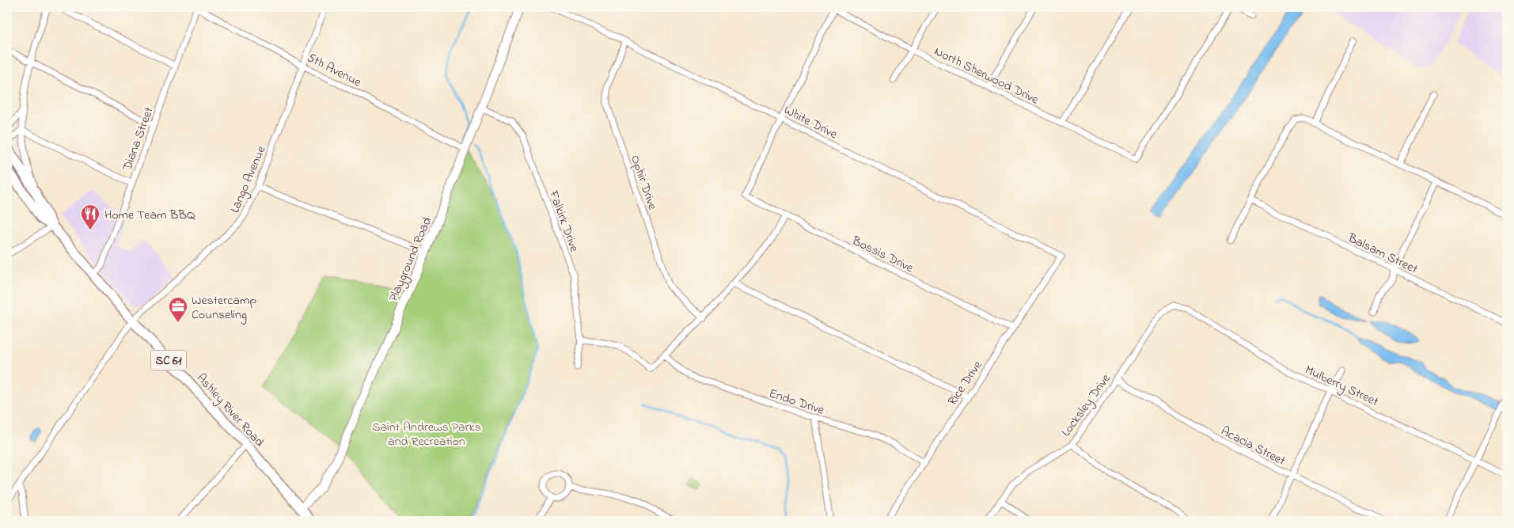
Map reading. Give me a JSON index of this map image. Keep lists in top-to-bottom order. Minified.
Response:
{"streets":{"main road":["Playground Road","SC 61","Ashley River Road"],"street":["5th Avenue","North Sherwood Drive","White Drive","Diana Street","Lango Avenue","Ophir Drive","Falkirk Drive","Balsam Street","Bossis Drive","Rice Drive","Mulberry Street","Endo Drive","Locksley Drive","Acacia Street"]},"crossings":[["5th Avenue","Diana Street"],["5th Avenue","Lango Avenue"],["5th Avenue","Playground Road"],["White Drive","Ophir Drive"],["White Drive","Bossis Drive"],["White Drive","Rice Drive"],["Diana Street","Ashley River Road"],["Lango Avenue","Ashley River Road"],["Falkirk Drive","Playground Road"],["Bossis Drive","Rice Drive"],["Playground Road","Ashley River Road"],["Rice Drive","Endo Drive"],["Mulberry Street","Locksley Drive"],["Locksley Drive","Acacia Street"]],"parks":["Saint Andrews Parks and Recreation"],"places":{"restaurant":["Home Team BBQ"],"office":["Westercamp Counseling"]}}
